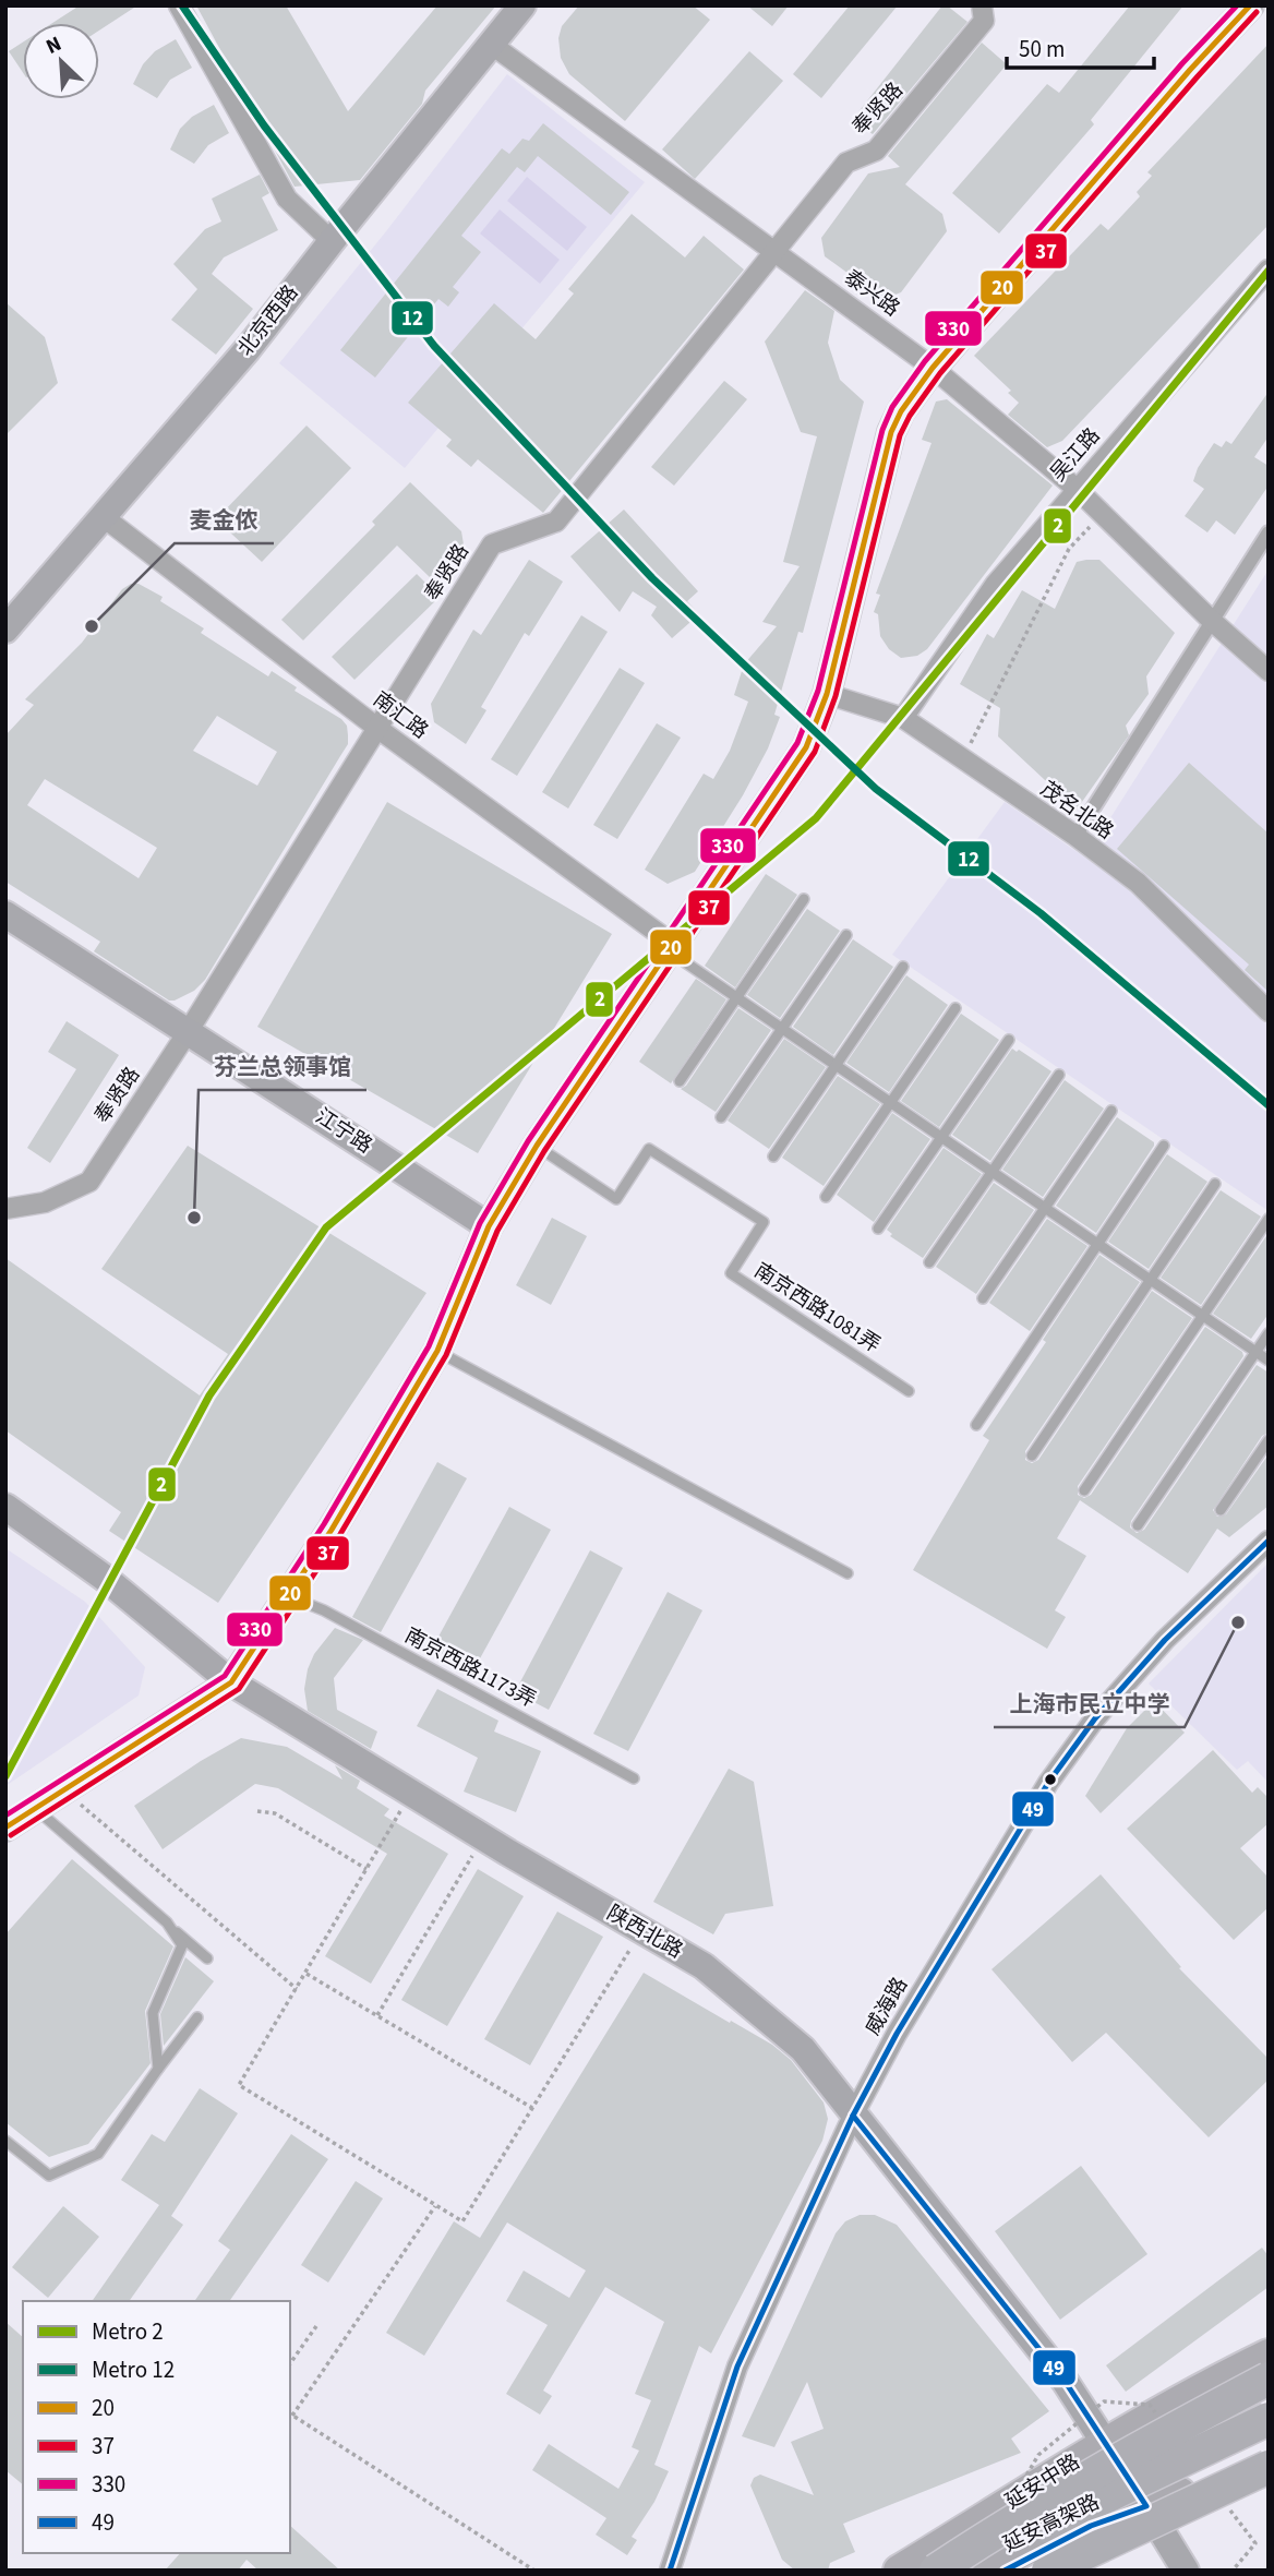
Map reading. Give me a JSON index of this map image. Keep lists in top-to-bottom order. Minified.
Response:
{"streets":{"highway":["延安高架路"],"main road":["北京西路","江宁路","陕西北路","延安中路"],"street":["奉贤路","泰兴路","吴江路","南汇路","茂名北路","威海路"],"lane":["南京西路1081弄","南京西路1173弄"]},"crossings":[["奉贤路","泰兴路"],["奉贤路","南汇路"],["奉贤路","江宁路"],["泰兴路","北京西路"],["泰兴路","吴江路"],["北京西路","南汇路"],["吴江路","茂名北路"],["陕西北路","威海路"],["陕西北路","延安中路"],["陕西北路","延安高架路"]],"places":["麦金侬","芬兰总领事馆","上海市民立中学"],"lines":["metro line 12","transit line 20","transit line 330","transit line 37","metro line 2","transit line 49"],"legend":["Metro 2","Metro 12","20","37","330","49"],"scale_bar":"50 m","north":"top left"}
